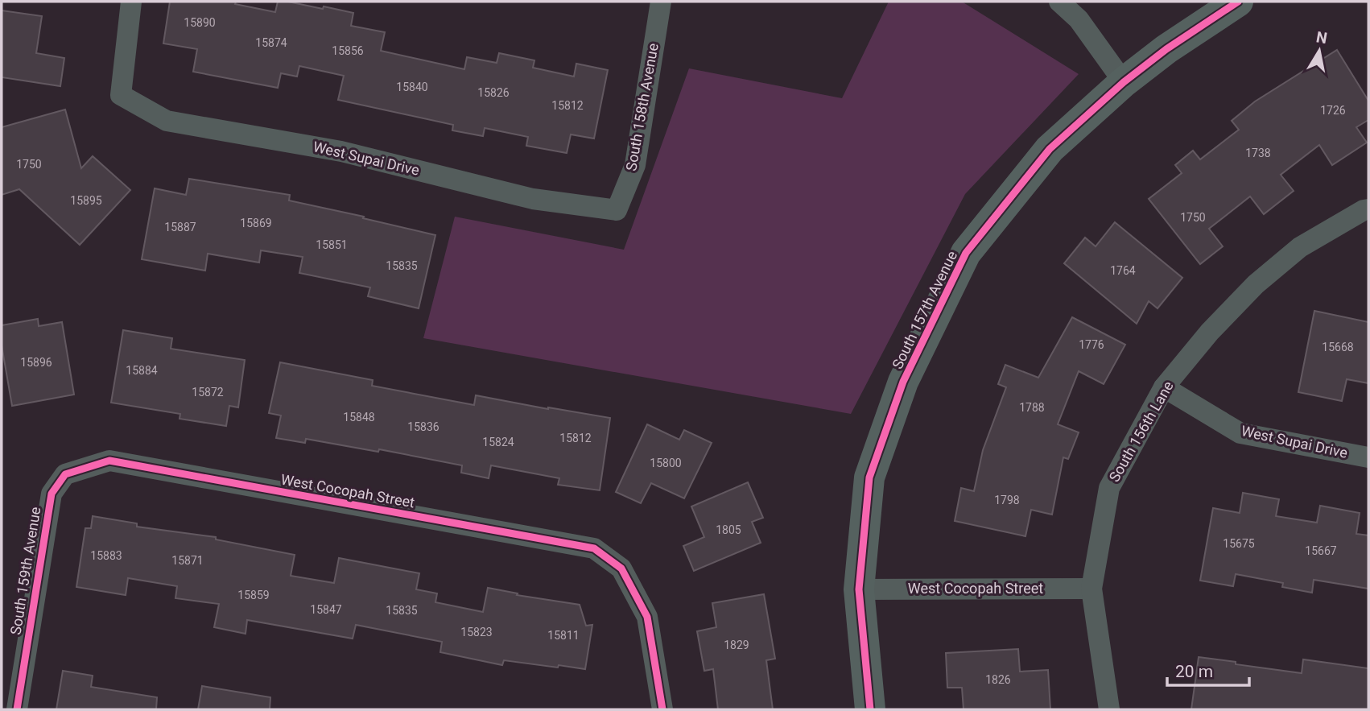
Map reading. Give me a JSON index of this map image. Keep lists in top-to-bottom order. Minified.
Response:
{"streets":{"street":["South 158th Avenue","West Supai Drive","South 157th Avenue","South 156th Lane","West Cocopah Street","South 159th Avenue"]},"crossings":[["South 158th Avenue","West Supai Drive"],["West Supai Drive","South 156th Lane"],["South 157th Avenue","West Cocopah Street"],["South 156th Lane","West Cocopah Street"],["West Cocopah Street","South 159th Avenue"]],"house_numbers":["15890","15874","15856","15840","15826","15812","1726","1738","1750","15895","1750","15869","15887","15851","15835","1764","1776","15668","15896","15884","15872","1788","15848","15836","15812","15824","15800","1798","1805","15675","15667","15883","15871","15859","15847","15835","15823","15811","1829","1826"],"scale_bar":"20 m","north":"top"}
